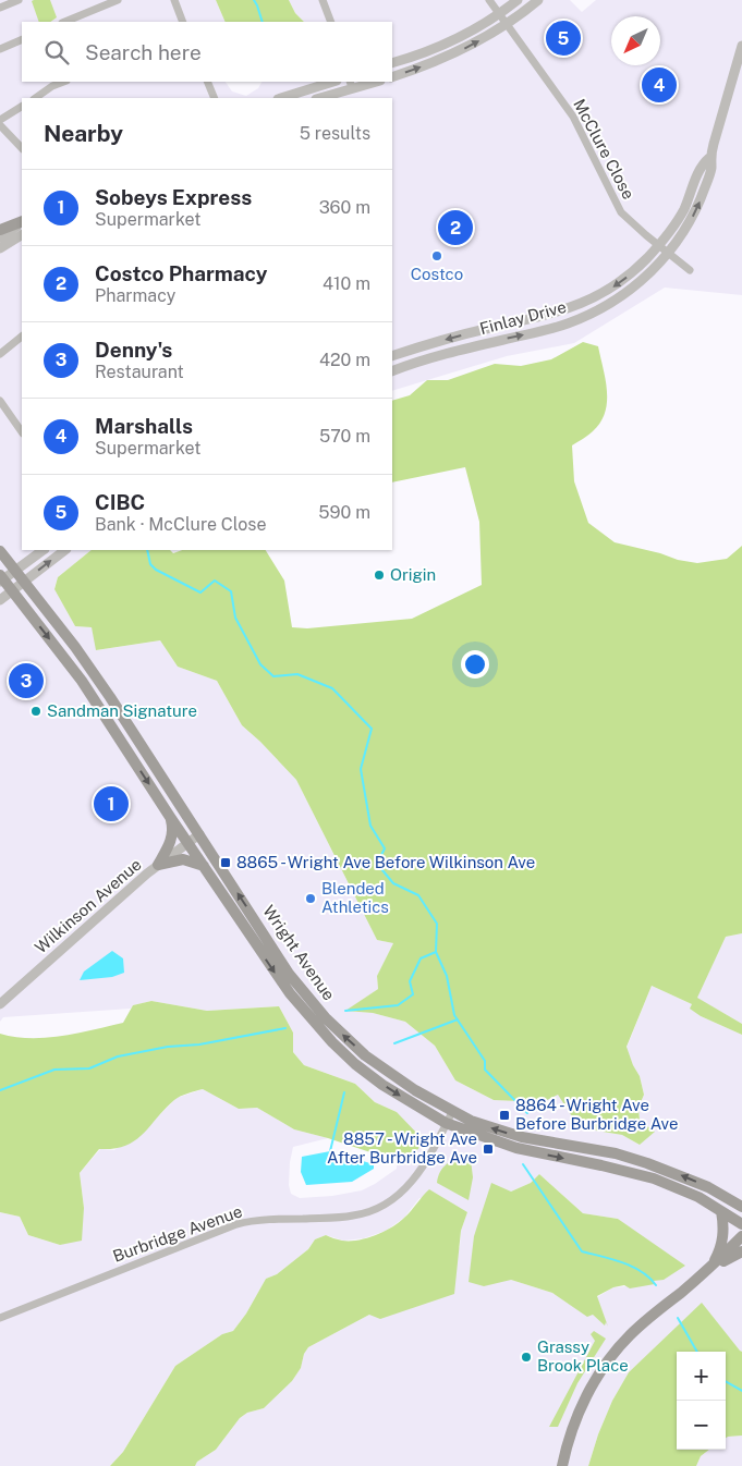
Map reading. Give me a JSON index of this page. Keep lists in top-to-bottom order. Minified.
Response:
{"streets":{"main road":["Wright Avenue"],"street":["McClure Close","Finlay Drive","Wilkinson Avenue","Burbridge Avenue"]},"crossings":[["McClure Close","Finlay Drive"],["Wilkinson Avenue","Wright Avenue"],["Wright Avenue","Burbridge Avenue"]],"places":{"other":["Costco","Origin","Sandman Signature","Blended Athletics","Grassy Brook Place"],"transit":["8865 - Wright Ave Before Wilkinson Ave","8864 - Wright Ave Before Burbridge Ave","8857 - Wright Ave After Burbridge Ave"]},"north":"bottom left","page":{"pins":["5","4","2","3","1"],"search":"Search here","heading":["Nearby","5 results"],"list":[{"mark":"1","name":"Sobeys Express","note":"Supermarket","value":"360 m"},{"mark":"2","name":"Costco Pharmacy","note":"Pharmacy","value":"410 m"},{"mark":"3","name":"Denny's","note":"Restaurant","value":"420 m"},{"mark":"4","name":"Marshalls","note":"Supermarket","value":"570 m"},{"mark":"5","name":"CIBC","note":"Bank · McClure Close","value":"590 m"}],"map_buttons":["+","−"]}}
